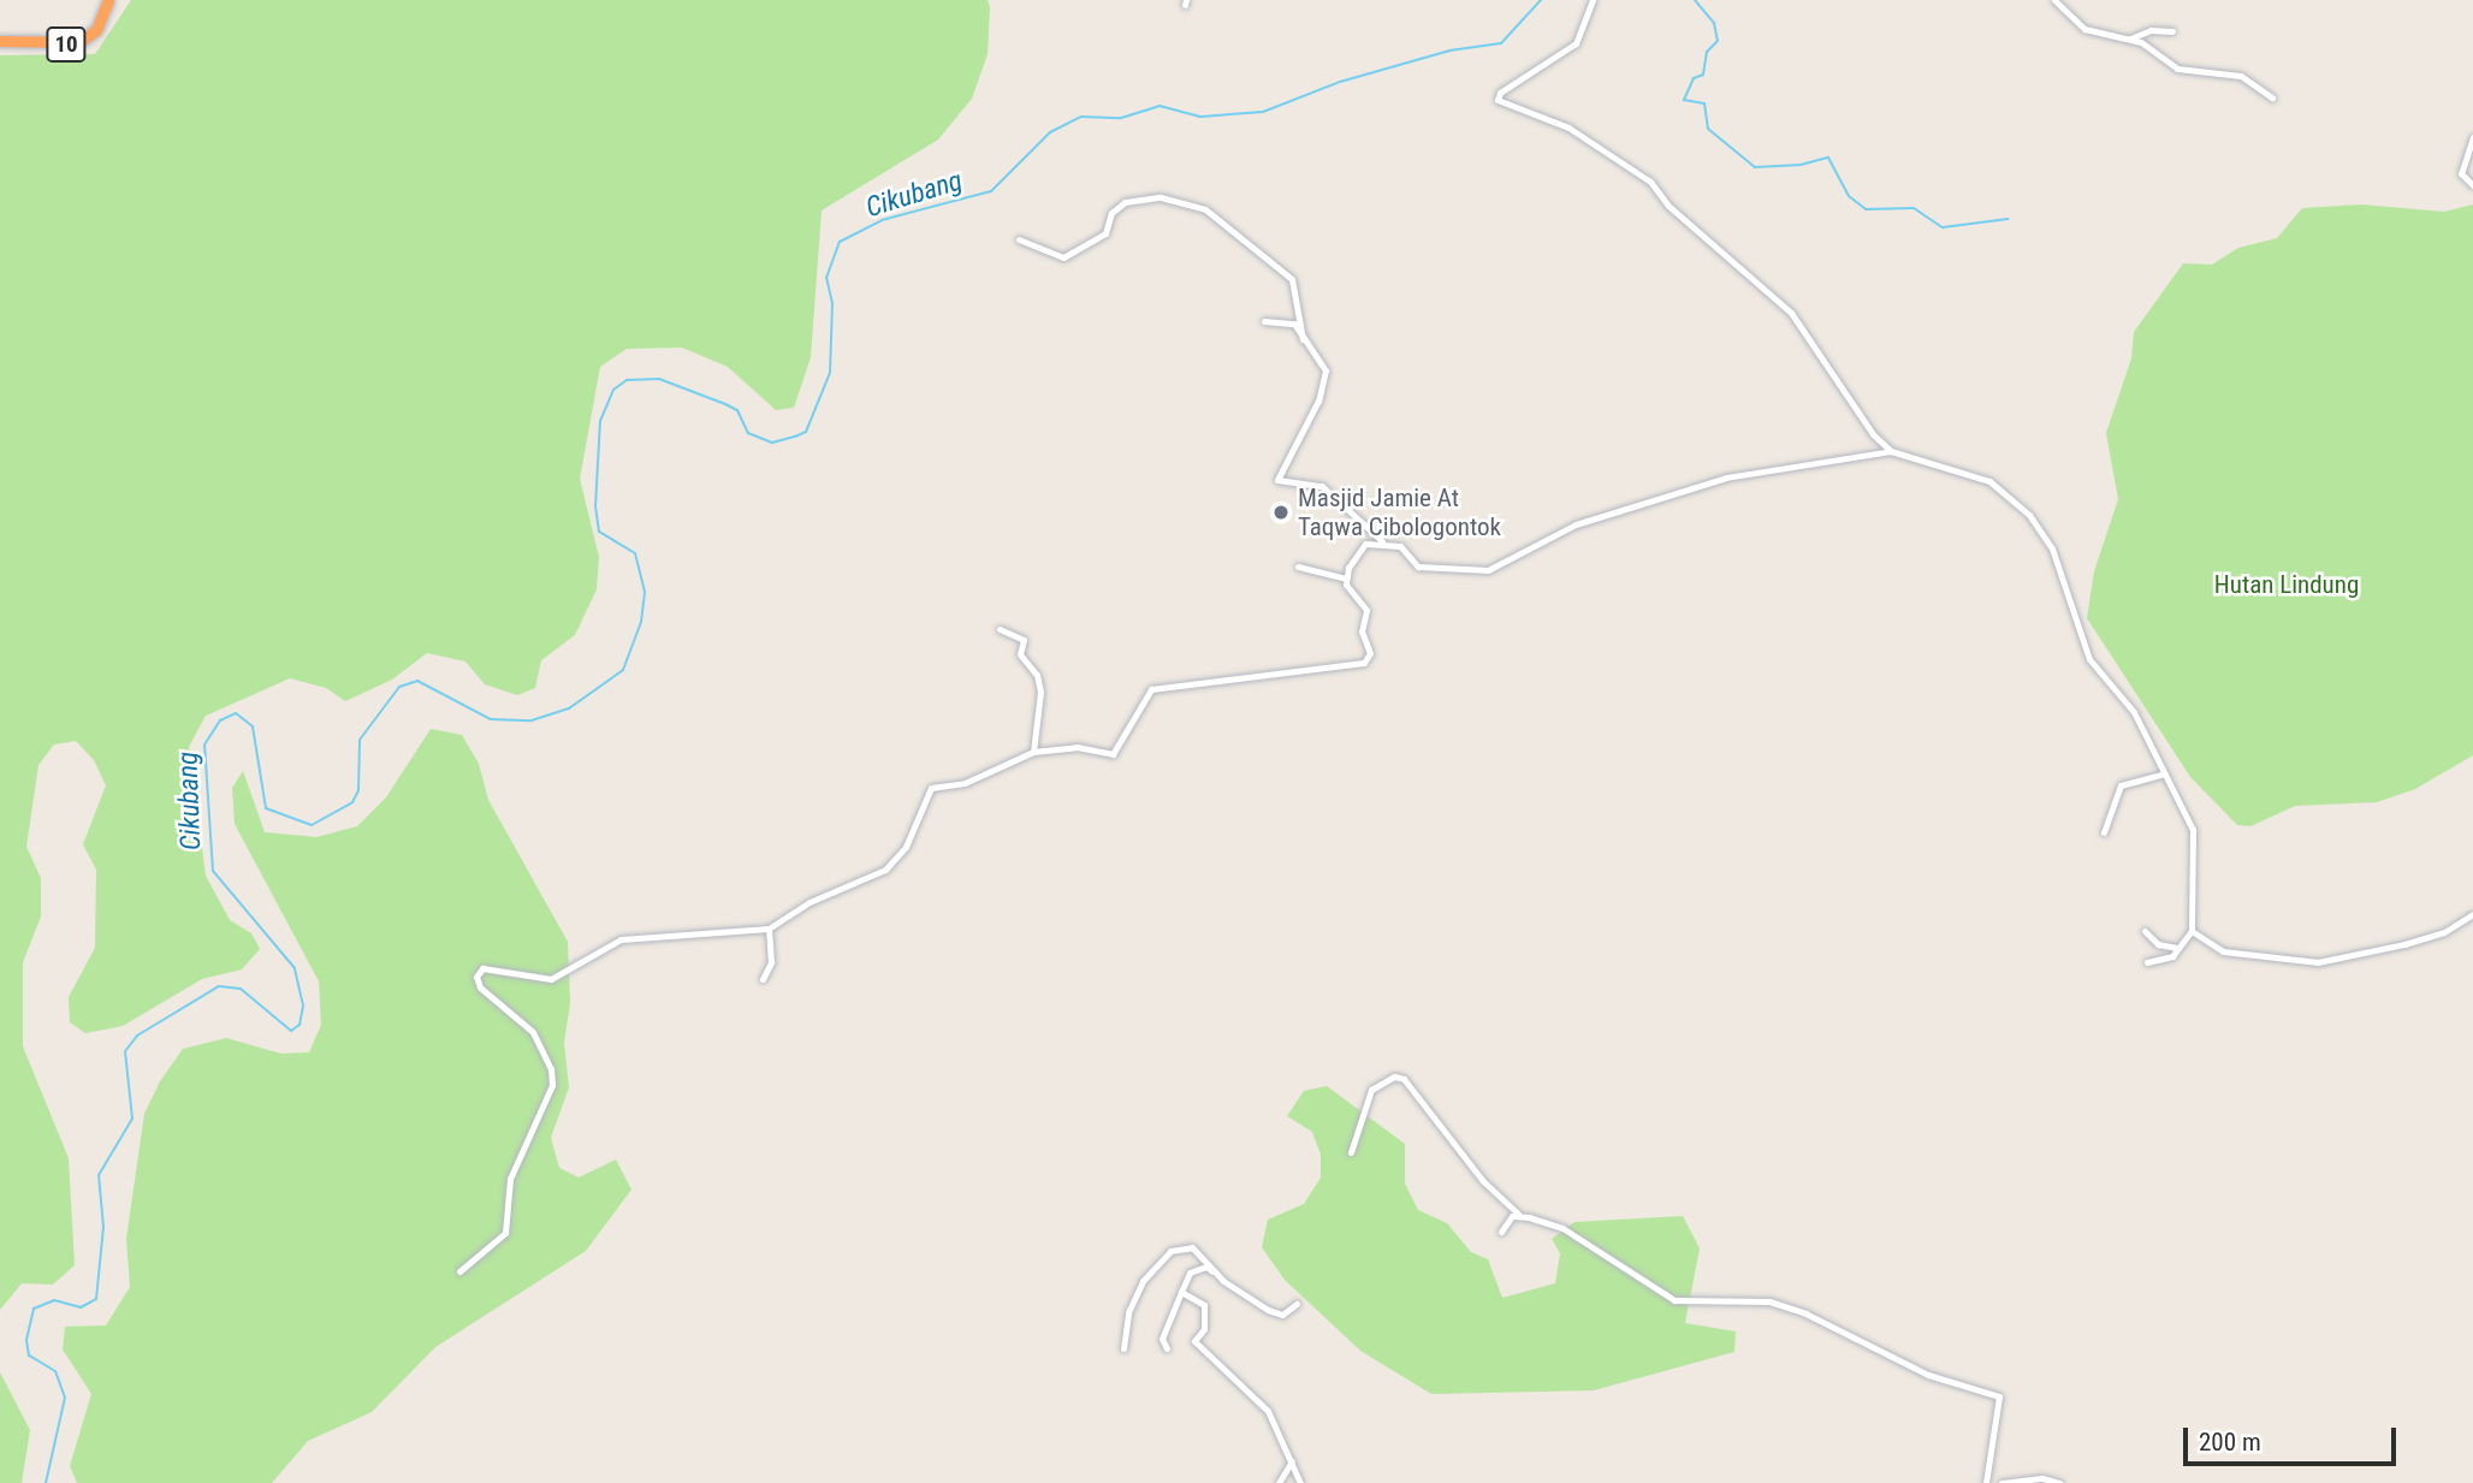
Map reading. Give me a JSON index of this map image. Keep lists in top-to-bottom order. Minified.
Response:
{"streets":{"highway":["10"]},"water":["Cikubang"],"parks":["Hutan Lindung"],"places":["Masjid Jamie At Taqwa Cibologontok"],"scale_bar":"200 m"}
